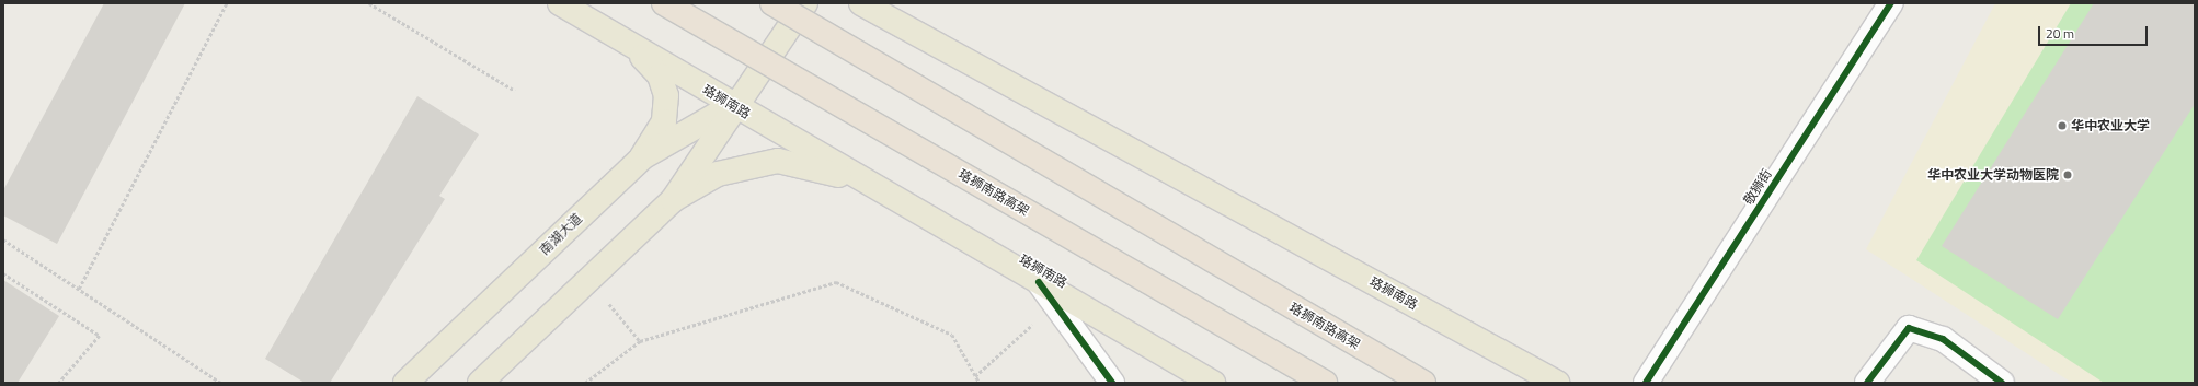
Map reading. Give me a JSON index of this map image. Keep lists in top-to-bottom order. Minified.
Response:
{"streets":{"highway":["珞狮南路高架"],"main road":["珞狮南路","南湖大道"],"street":["敬狮街"]},"crossings":[["珞狮南路","南湖大道"]],"places":["华中农业大学","华中农业大学动物医院"],"scale_bar":"20 m"}
